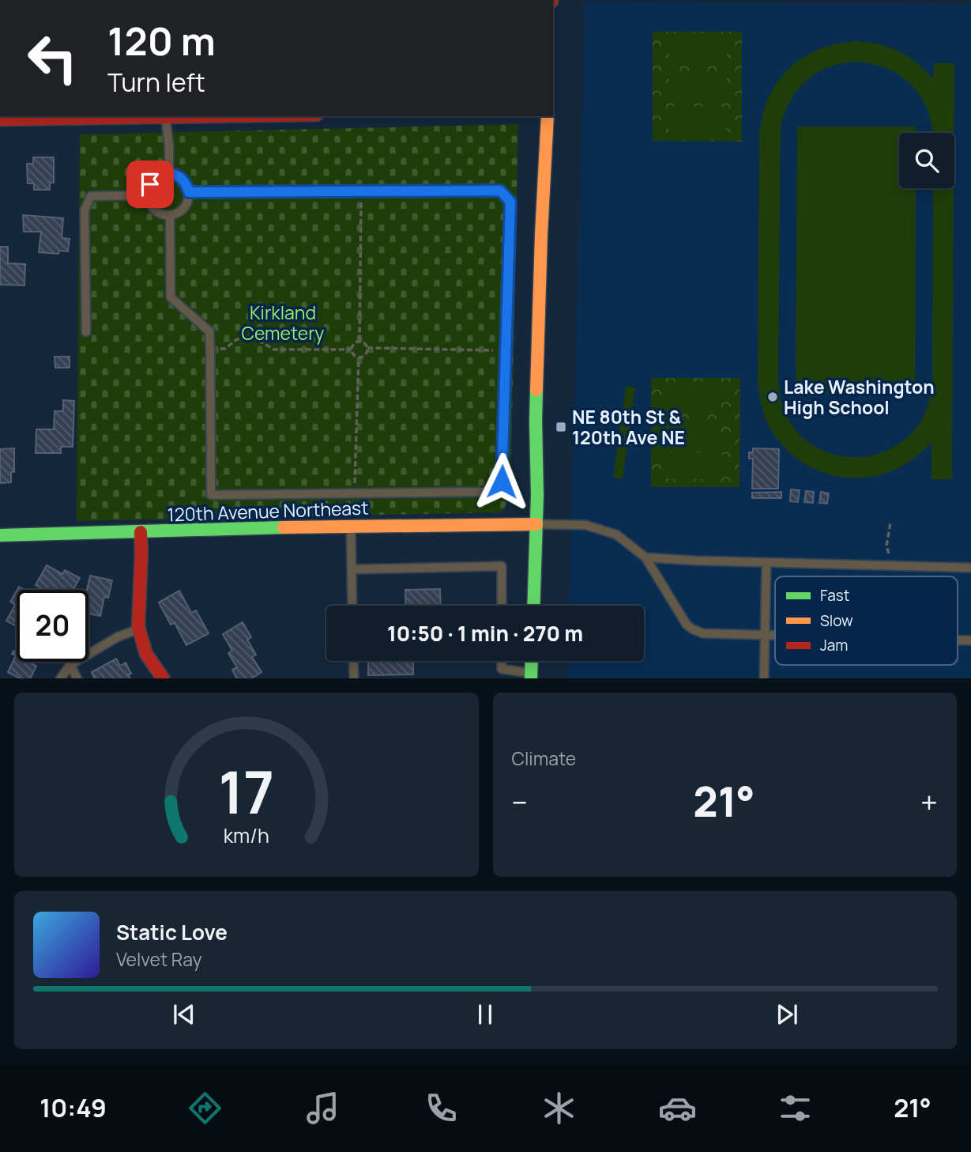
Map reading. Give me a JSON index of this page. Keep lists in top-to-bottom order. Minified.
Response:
{"streets":{"street":["120th Avenue Northeast"]},"parks":["Kirkland Cemetery"],"places":{"other":["Lake Washington High School"],"transit":["NE 80th St & 120th Ave NE"]},"legend":["Fast","Slow","Jam"],"page":{"turn":["120 m","Turn left"],"limit":"20","trip":"10:50 · 1 min · 270 m","tile":"Climate","heat":["−","21°","+"],"song":["Static Love","Velvet Ray"],"tabs":["10:49","21°"],"gauge":["17","km/h"]}}
